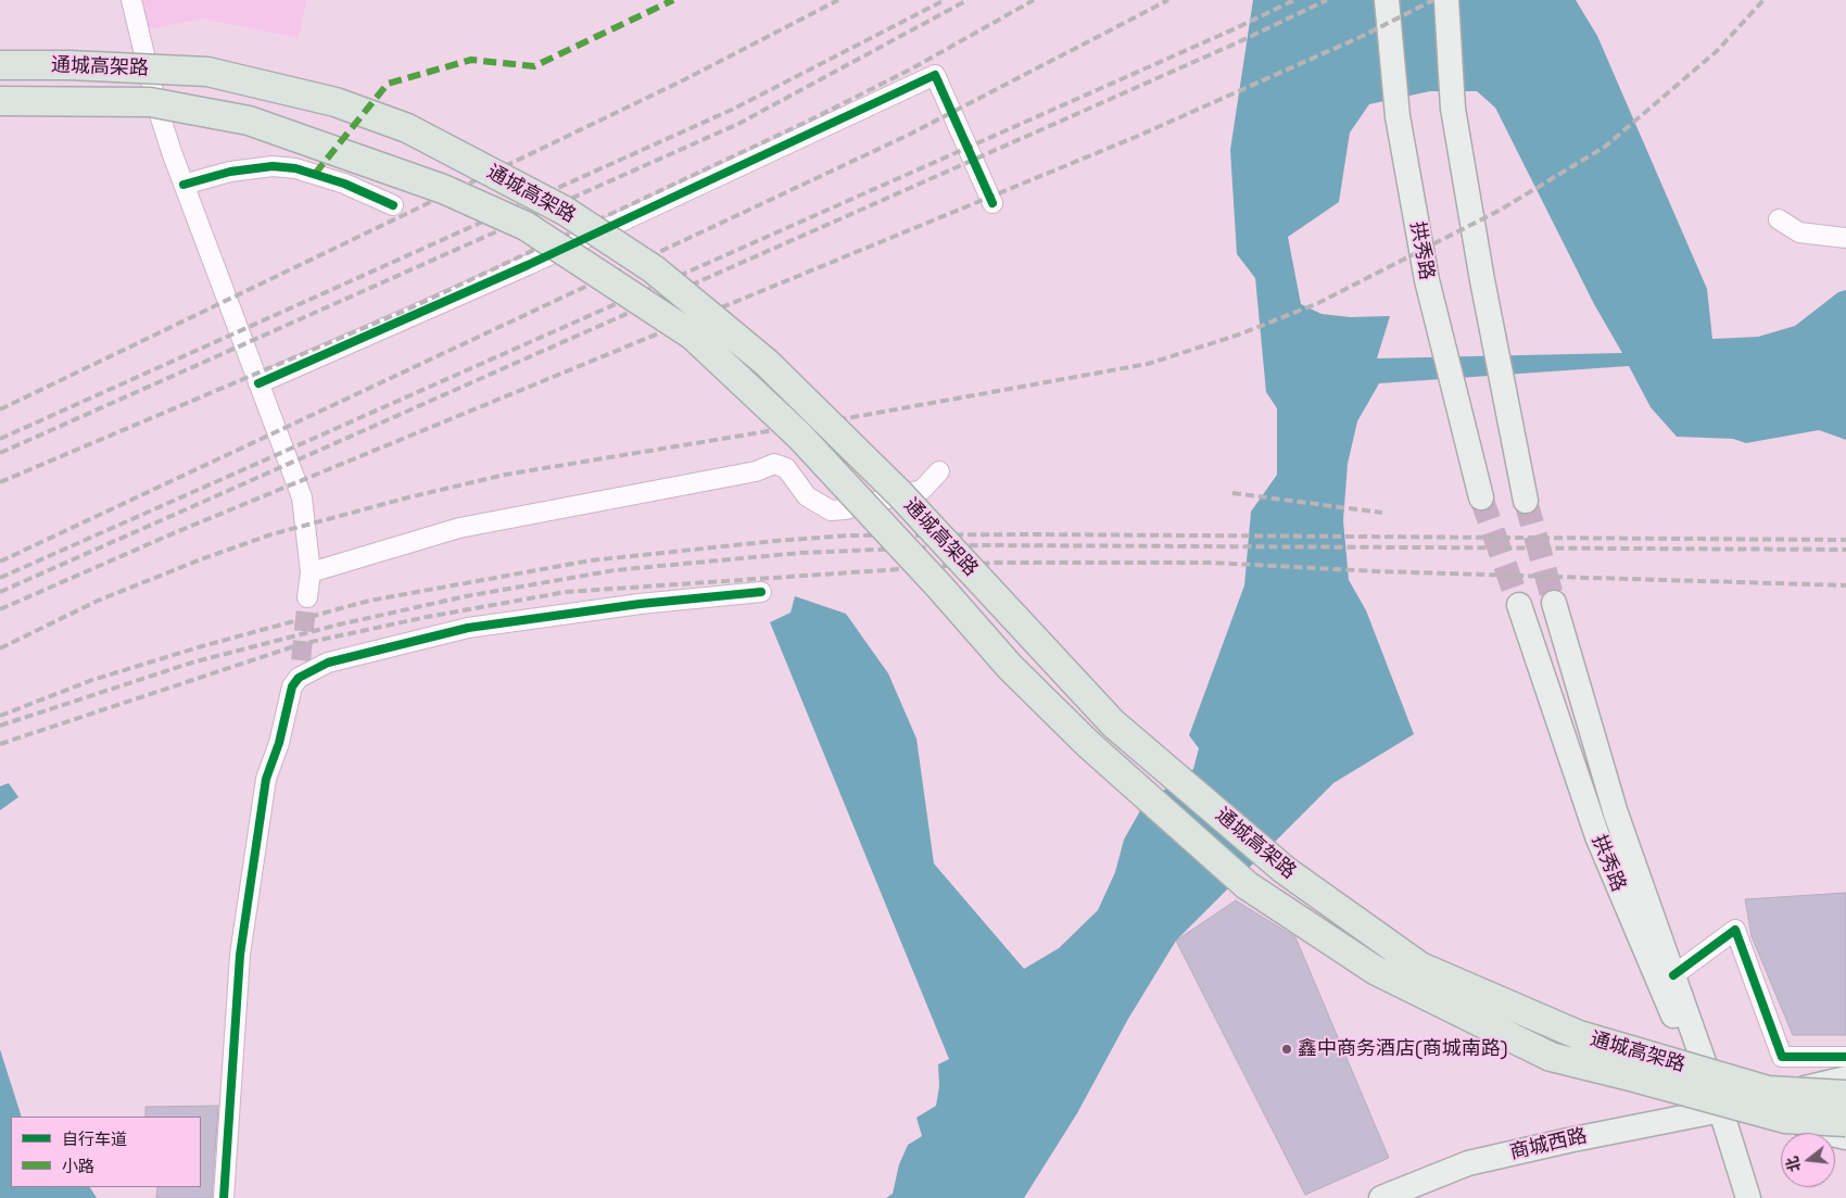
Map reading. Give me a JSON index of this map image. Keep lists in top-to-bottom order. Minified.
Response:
{"streets":{"highway":["通城高架路"],"main road":["拱秀路","商城西路"]},"crossings":[["拱秀路","商城西路"]],"places":["鑫中商务酒店(商城南路)"],"legend":["自行车道","小路"],"north":"left"}
